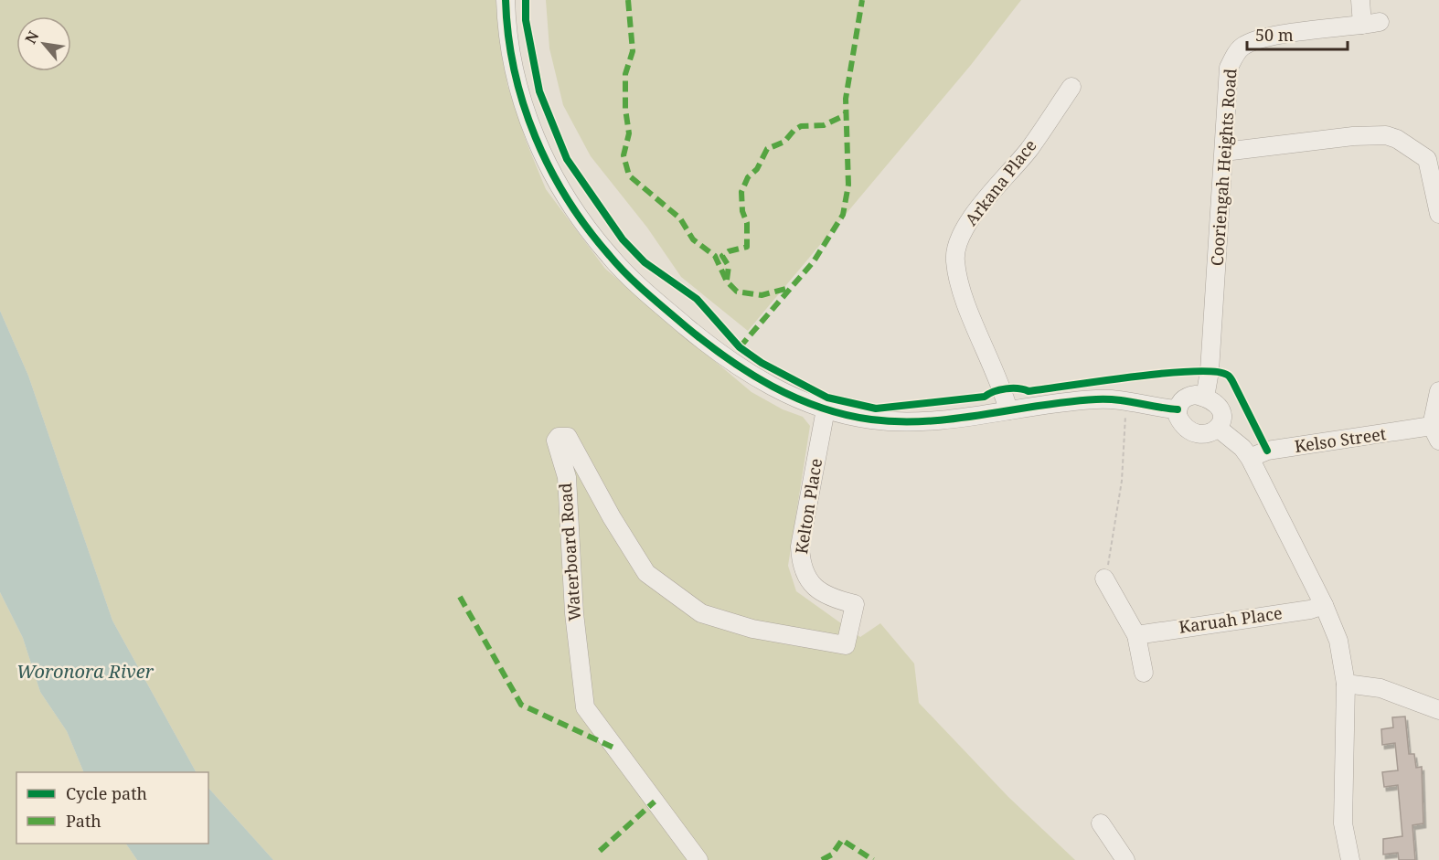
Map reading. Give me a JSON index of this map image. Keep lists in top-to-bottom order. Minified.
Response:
{"streets":{"street":["Cooriengah Heights Road","Arkana Place","Kelso Street","Kelton Place","Waterboard Road","Karuah Place"]},"crossings":[["Kelton Place","Waterboard Road"]],"water":["Woronora River"],"legend":["Cycle path","Path"],"scale_bar":"50 m","north":"top left"}
